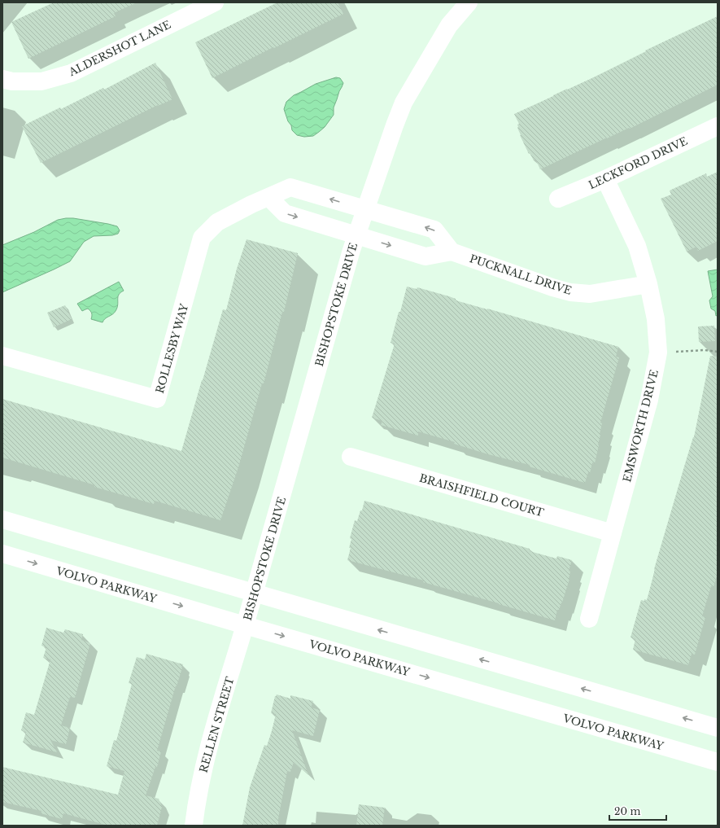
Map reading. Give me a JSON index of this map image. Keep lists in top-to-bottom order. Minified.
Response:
{"streets":{"street":["ALDERSHOT LANE","LECKFORD DRIVE","PUCKNALL DRIVE","BISHOPSTOKE DRIVE","ROLLESBY WAY","EMSWORTH DRIVE","BRAISHFIELD COURT","VOLVO PARKWAY","RELLEN STREET"]},"crossings":[["LECKFORD DRIVE","EMSWORTH DRIVE"],["PUCKNALL DRIVE","EMSWORTH DRIVE"],["BISHOPSTOKE DRIVE","ROLLESBY WAY"],["BISHOPSTOKE DRIVE","VOLVO PARKWAY"],["BISHOPSTOKE DRIVE","RELLEN STREET"],["EMSWORTH DRIVE","BRAISHFIELD COURT"],["VOLVO PARKWAY","RELLEN STREET"]],"scale_bar":"20 m"}
